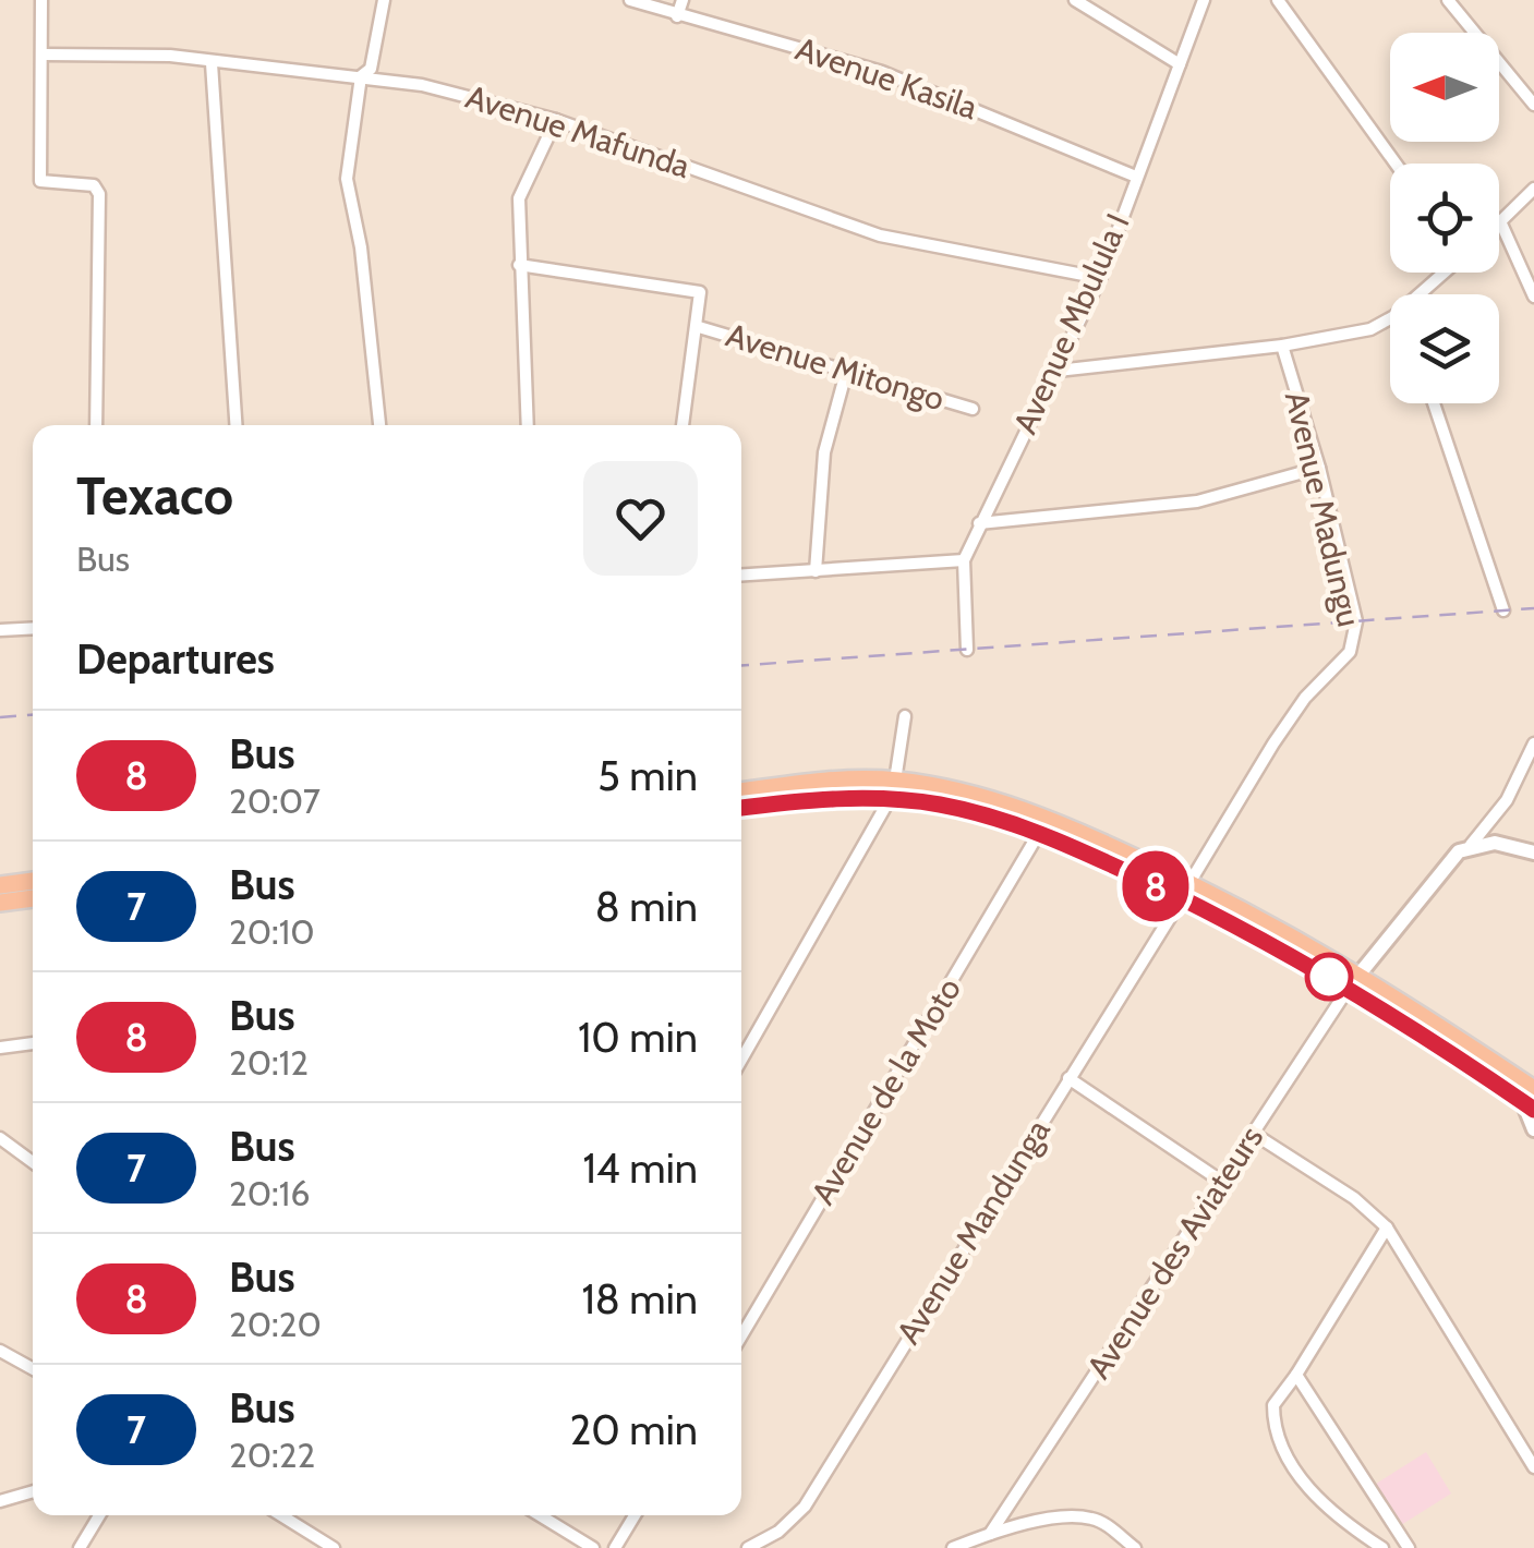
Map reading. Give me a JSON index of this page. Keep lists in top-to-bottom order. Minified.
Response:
{"streets":{"street":["Avenue Kasila","Avenue Mafunda","Avenue Mbulula I","Avenue Mitongo","Avenue Madungu","Avenue de la Moto","Avenue Mandunga","Avenue des Aviateurs"]},"crossings":[["Avenue Kasila","Avenue Mbulula I"],["Avenue Mafunda","Avenue Mbulula I"],["Avenue Madungu","Avenue Mandunga"]],"lines":["bus line 8"],"north":"left","page":{"on_map":"8","heading":[["Texaco","Bus"],"Departures"],"list":[{"mark":"8","name":"Bus","note":"20:07","value":"5 min"},{"mark":"7","name":"Bus","note":"20:10","value":"8 min"},{"mark":"8","name":"Bus","note":"20:12","value":"10 min"},{"mark":"7","name":"Bus","note":"20:16","value":"14 min"},{"mark":"8","name":"Bus","note":"20:20","value":"18 min"},{"mark":"7","name":"Bus","note":"20:22","value":"20 min"}]}}
